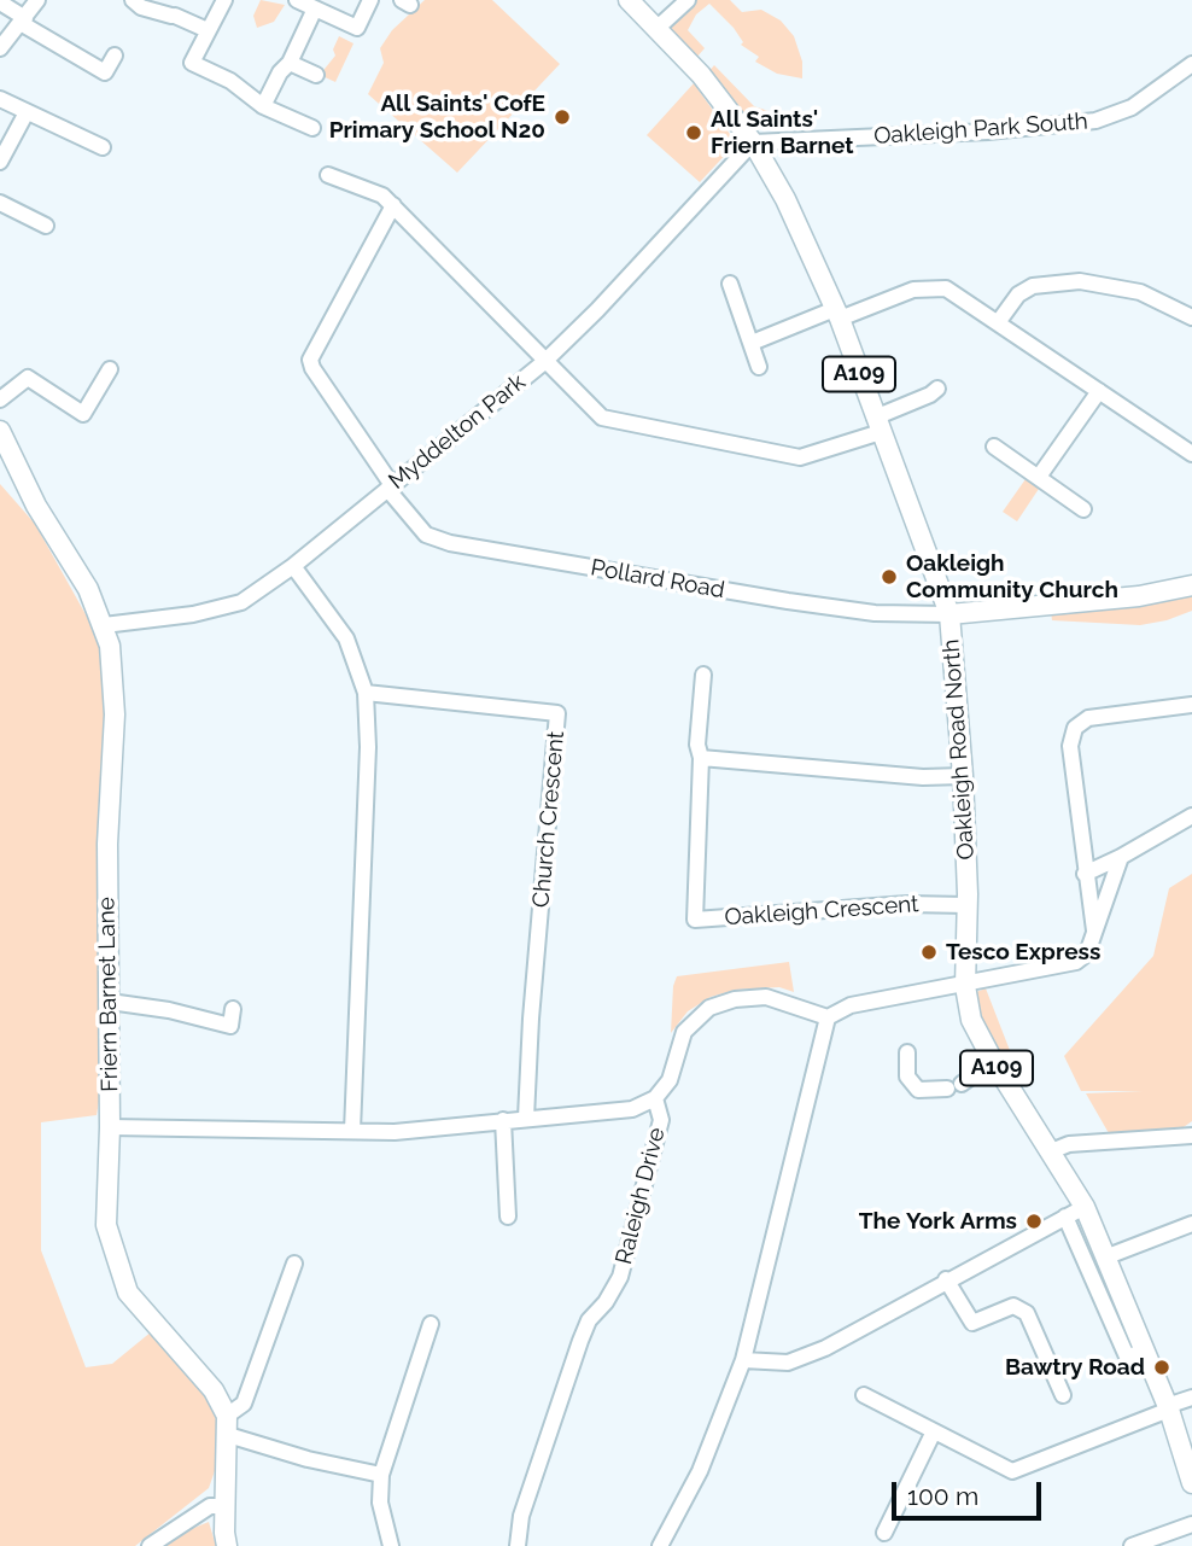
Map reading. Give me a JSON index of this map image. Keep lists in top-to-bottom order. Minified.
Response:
{"streets":{"main road":["A109","Oakleigh Road North","Friern Barnet Lane"],"street":["Oakleigh Park South","Myddelton Park","Pollard Road","Church Crescent","Oakleigh Crescent","Raleigh Drive"]},"crossings":[["Oakleigh Park South","Myddelton Park"],["Oakleigh Park South","Oakleigh Road North"],["Myddelton Park","Pollard Road"],["Myddelton Park","Oakleigh Road North"],["Myddelton Park","Friern Barnet Lane"],["Pollard Road","Oakleigh Road North"],["Oakleigh Road North","Oakleigh Crescent"]],"places":["All Saints' CofE Primary School N20","All Saints' Friern Barnet","Oakleigh Community Church","Tesco Express","The York Arms","Bawtry Road"],"scale_bar":"100 m"}
